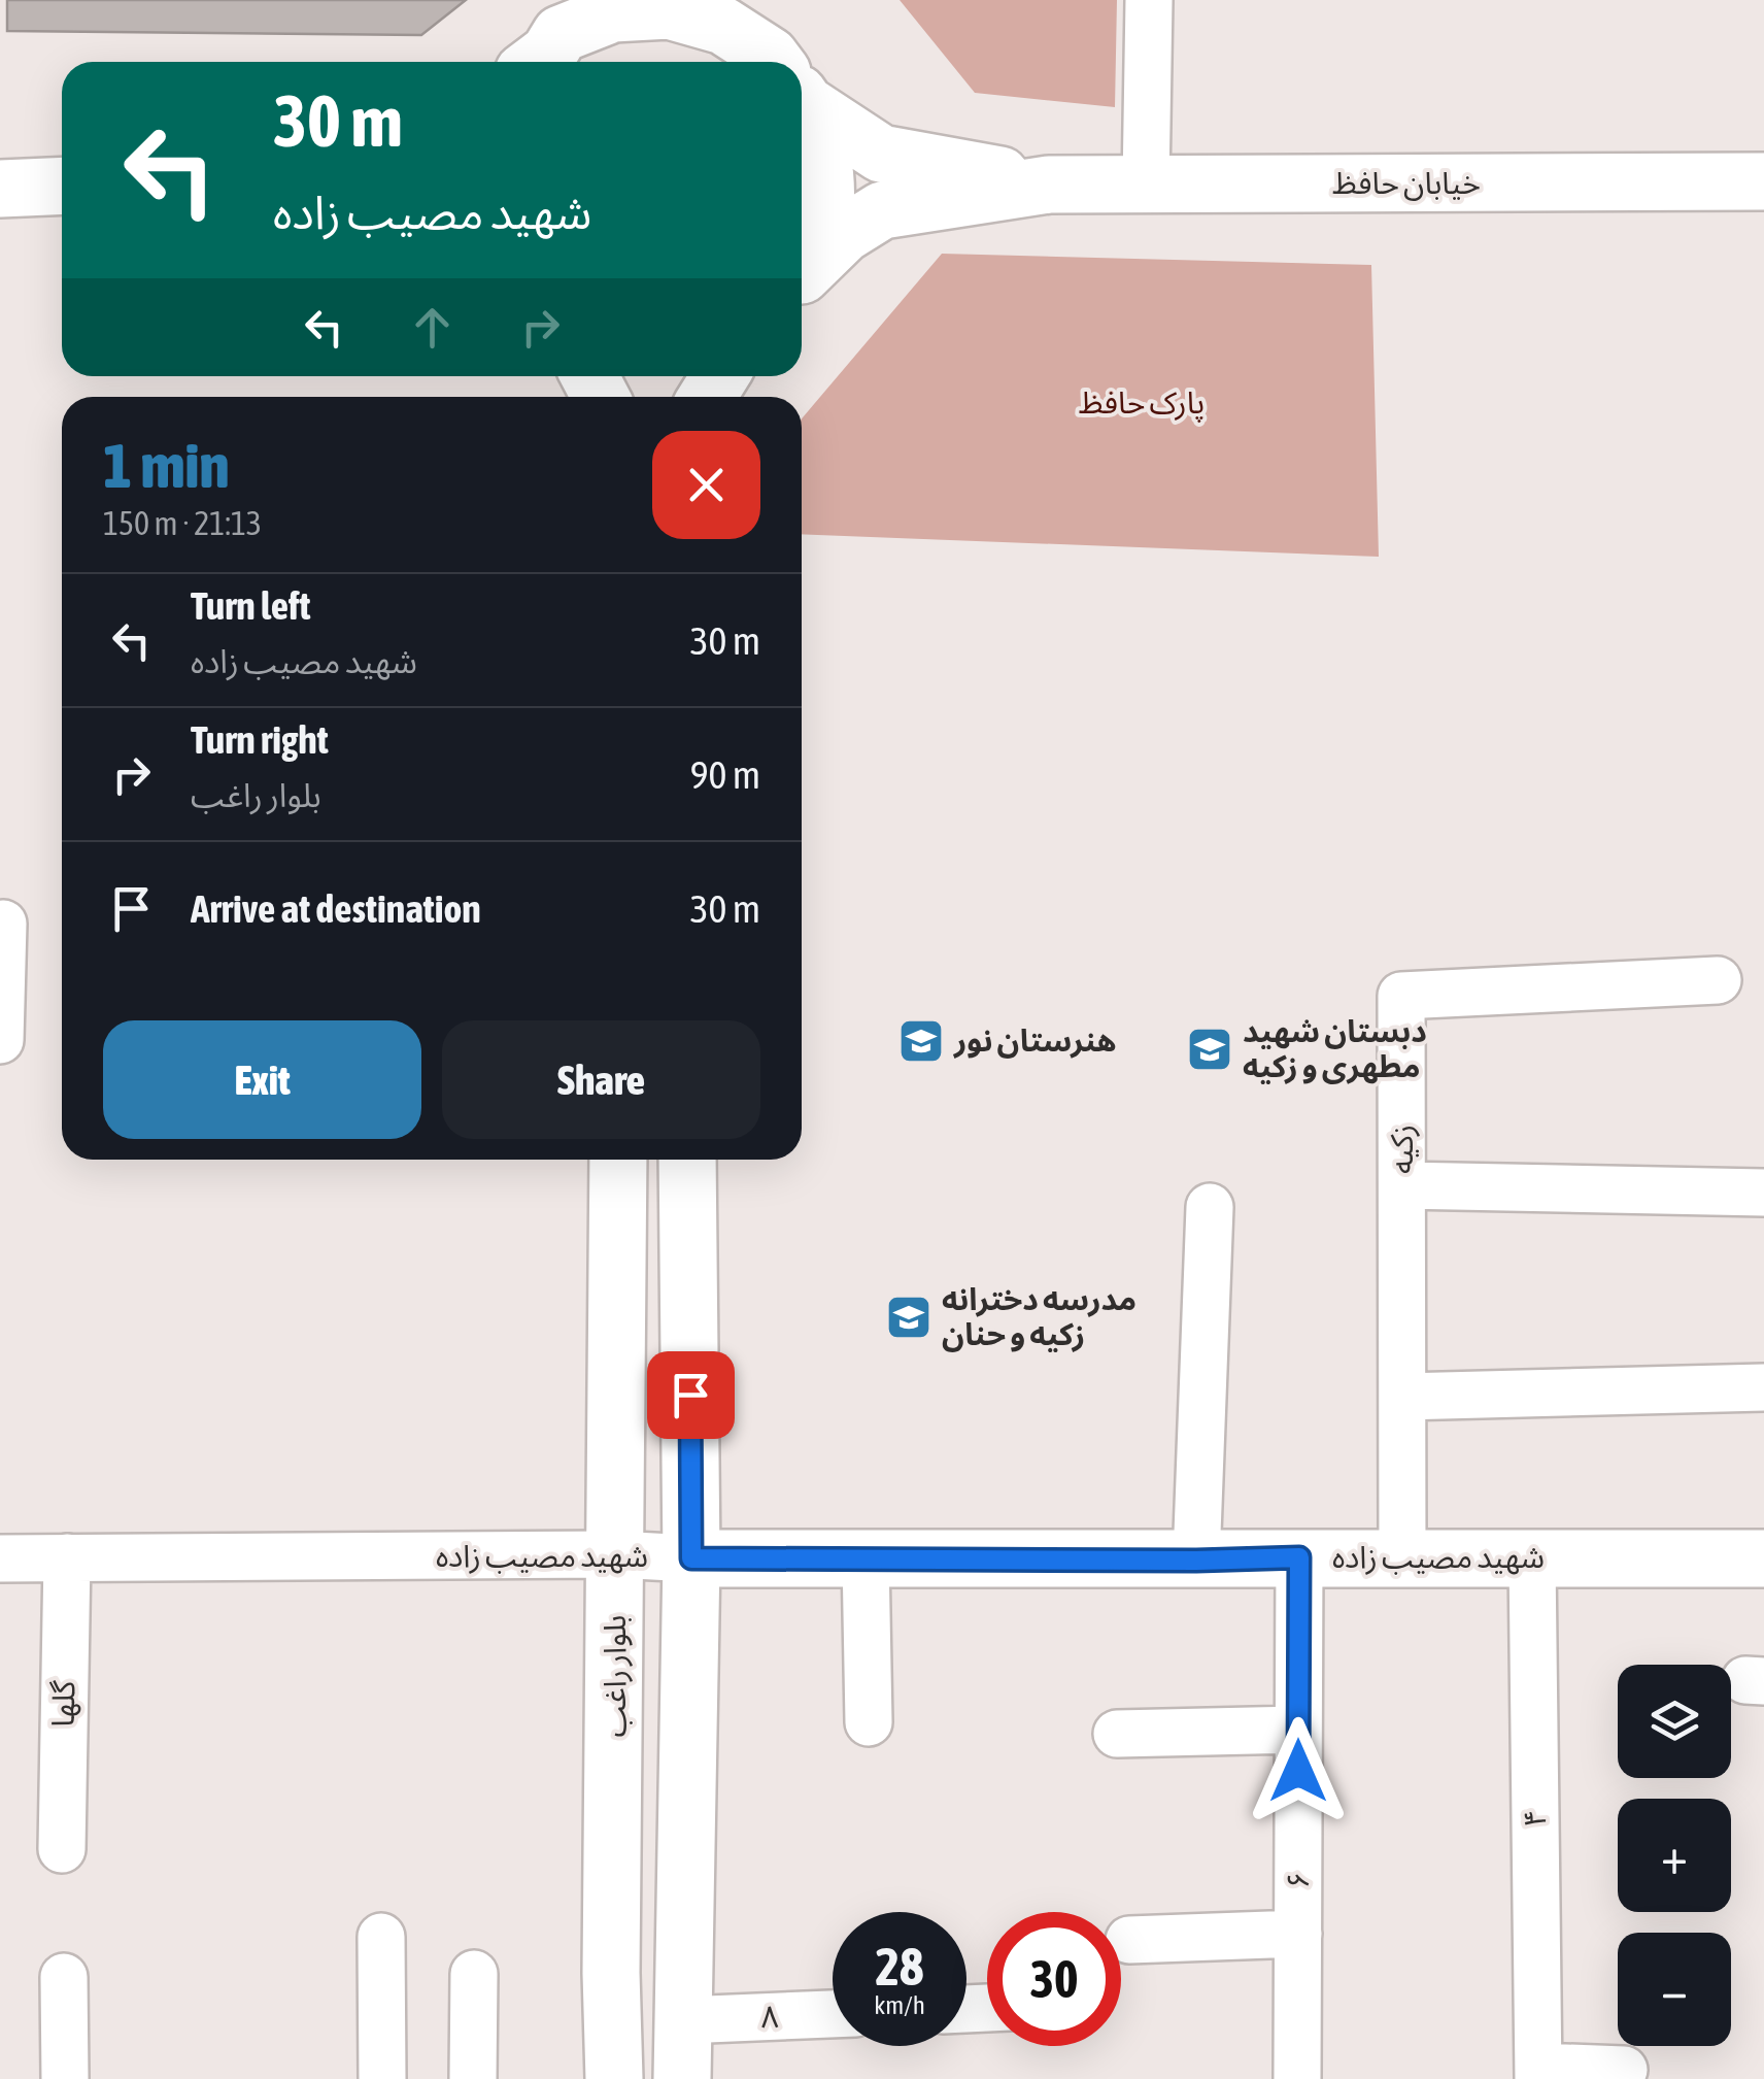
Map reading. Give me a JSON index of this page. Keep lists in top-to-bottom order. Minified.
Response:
{"streets":{"street":["خیابان حافظ","زکیه","شهید مصیب زاده","بلوار راغب","گلها","۴","۶","۸"]},"crossings":[["زکیه","شهید مصیب زاده"],["شهید مصیب زاده","بلوار راغب"],["شهید مصیب زاده","گلها"],["شهید مصیب زاده","۴"],["شهید مصیب زاده","۶"]],"parks":["پارک حافظ"],"places":{"school or university":["هنرستان نور","دبستان شهید مطهری و زکیه","مدرسه دخترانه زکیه و حنان"]},"page":{"turn":["30 m","شهید مصیب زاده"],"heading":["1 min","150 m · 21:13"],"list":[{"name":"Turn left","note":"شهید مصیب زاده","value":"30 m"},{"name":"Turn right","note":"بلوار راغب","value":"90 m"},{"name":"Arrive at destination","value":"30 m"}],"buttons":["Exit","Share"],"map_buttons":["+","−"],"speed":"28 km/h","limit":"30"}}
